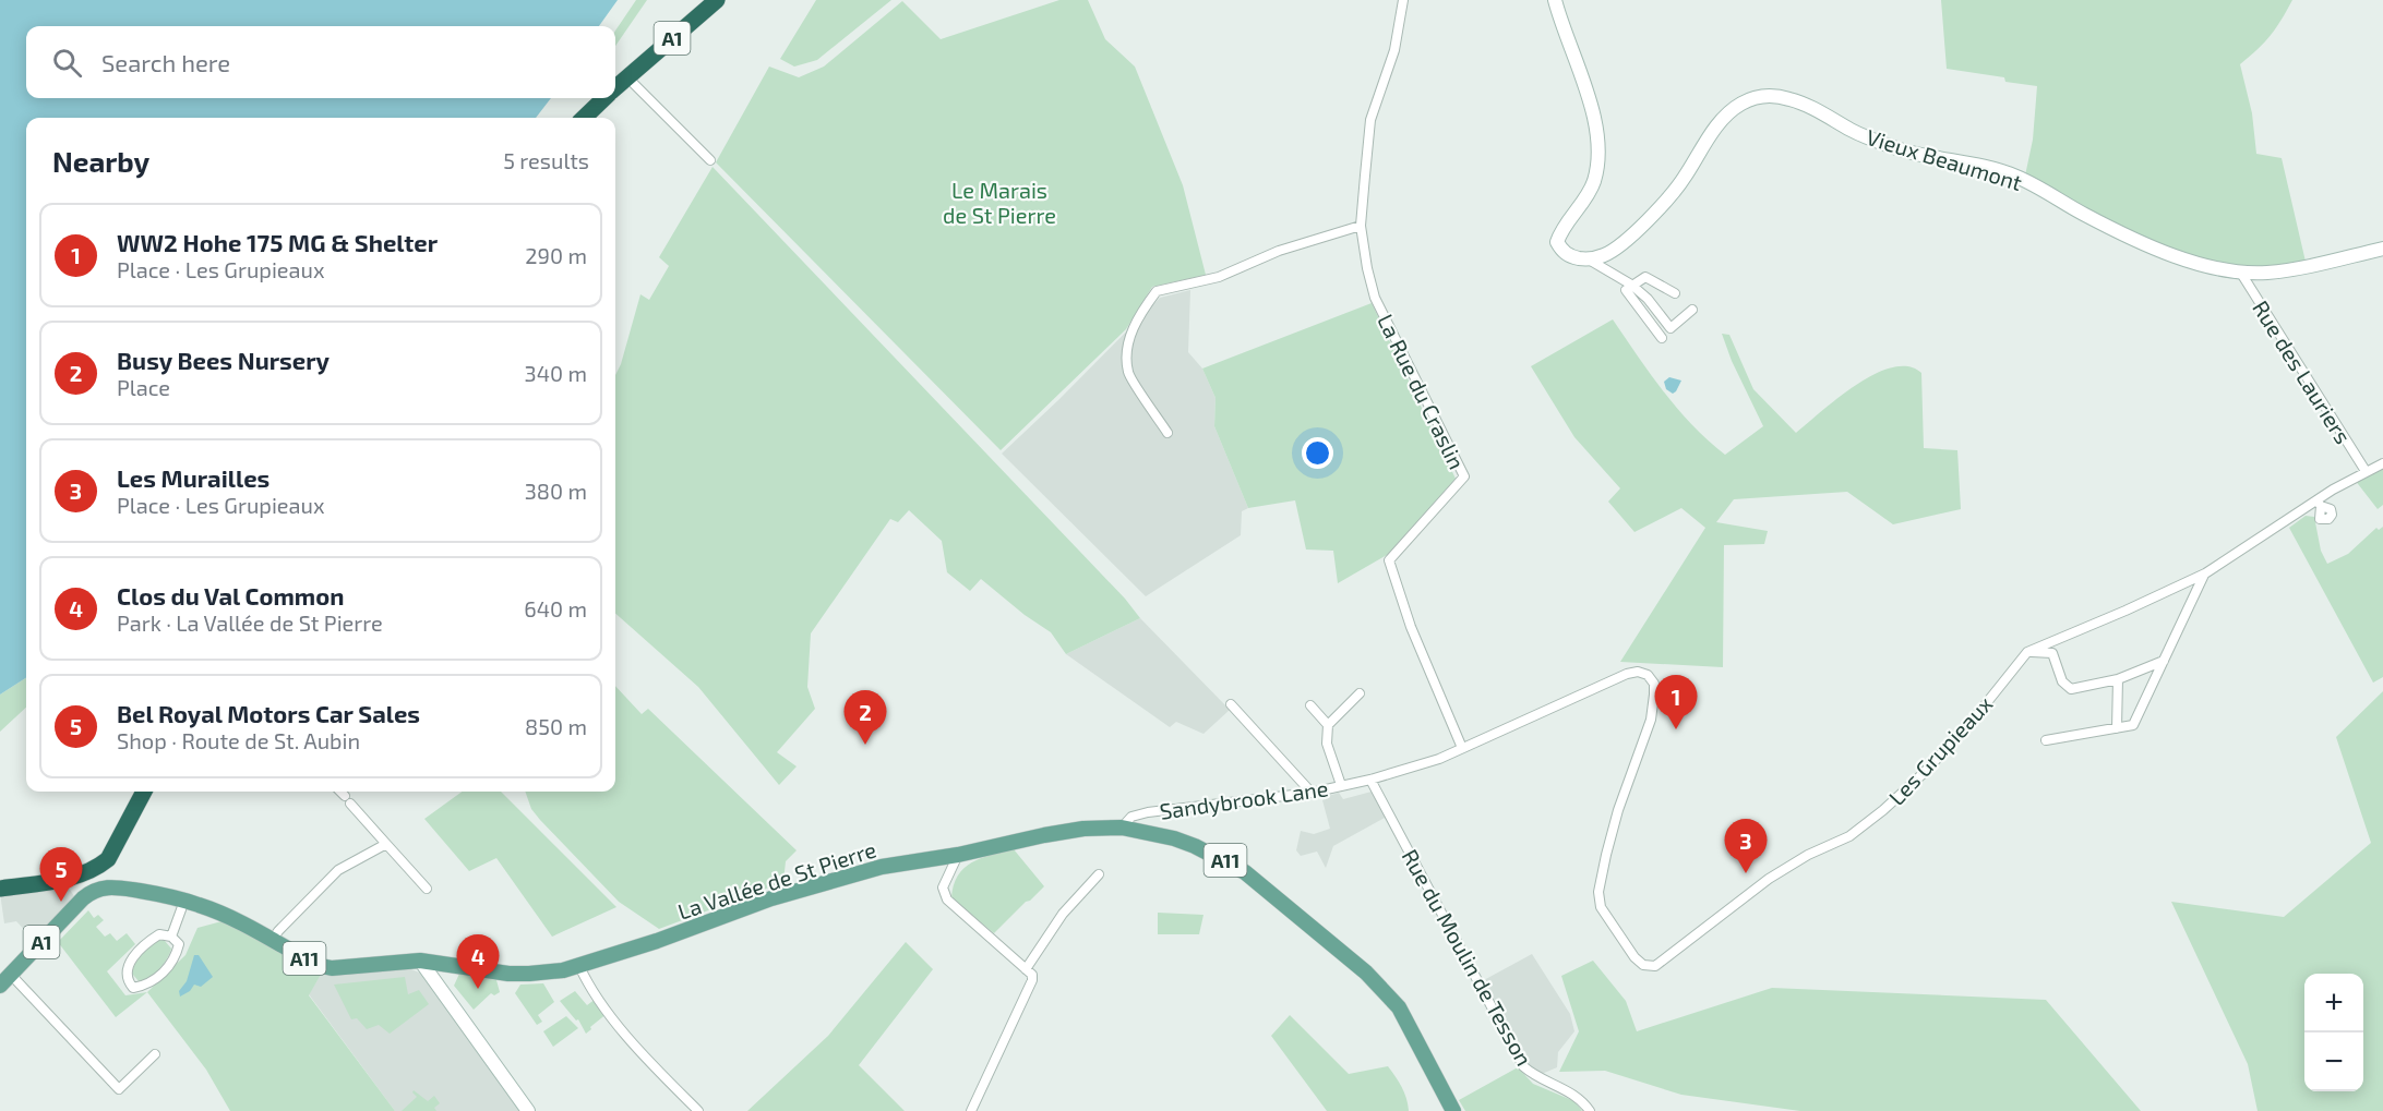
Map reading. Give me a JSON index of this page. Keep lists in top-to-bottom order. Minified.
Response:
{"streets":{"highway":["A1"],"main road":["A11","La Vallée de St Pierre"],"street":["Vieux Beaumont","Rue des Lauriers","La Rue du Craslin","Les Grupieaux","Sandybrook Lane","Rue du Moulin de Tesson"]},"crossings":[["A1","La Vallée de St Pierre"],["Vieux Beaumont","Rue des Lauriers"],["Rue des Lauriers","Les Grupieaux"],["La Rue du Craslin","Les Grupieaux"],["Les Grupieaux","Sandybrook Lane"],["Les Grupieaux","Rue du Moulin de Tesson"],["Sandybrook Lane","La Vallée de St Pierre"],["Sandybrook Lane","Rue du Moulin de Tesson"]],"parks":["Le Marais de St Pierre"],"page":{"search":"Search here","heading":["Nearby","5 results"],"list":[{"mark":"1","name":"WW2 Hohe 175 MG & Shelter","note":"Place · Les Grupieaux","value":"290 m"},{"mark":"2","name":"Busy Bees Nursery","note":"Place","value":"340 m"},{"mark":"3","name":"Les Murailles","note":"Place · Les Grupieaux","value":"380 m"},{"mark":"4","name":"Clos du Val Common","note":"Park · La Vallée de St Pierre","value":"640 m"},{"mark":"5","name":"Bel Royal Motors Car Sales","note":"Shop · Route de St. Aubin","value":"850 m"}],"pins":["1","2","3","5","4"],"map_buttons":["+","−"]}}
